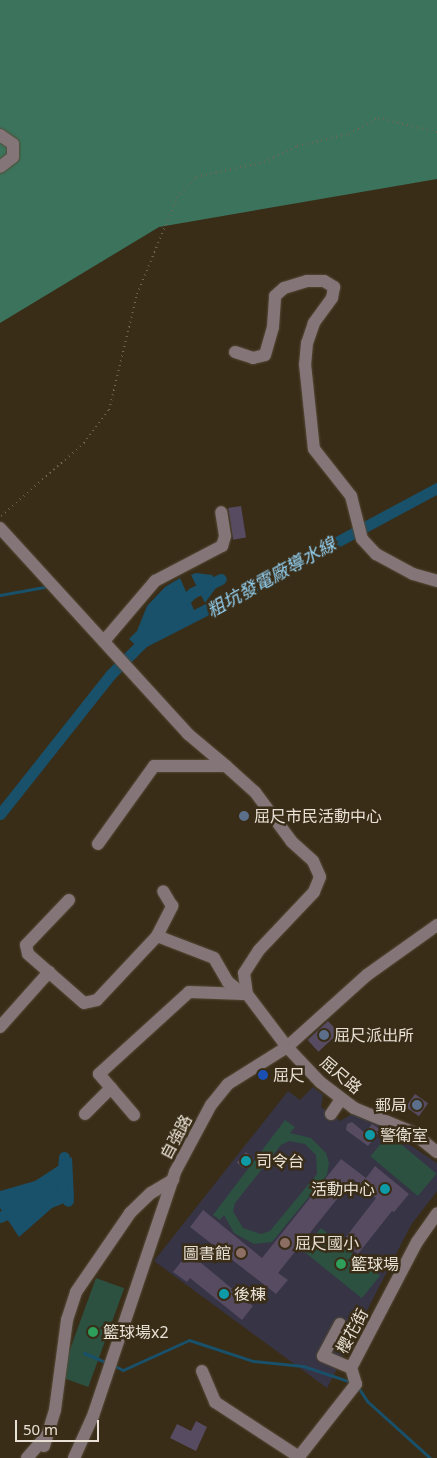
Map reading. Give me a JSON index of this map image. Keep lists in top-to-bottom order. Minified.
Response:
{"streets":{"street":["屈尺路","自強路","櫻花街"]},"crossings":[["屈尺路","自強路"]],"water":["粗坑發電廠導水線"],"places":["屈尺市民活動中心","屈尺派出所","屈尺","郵局","警衛室","司令台","活動中心","屈尺國小","圖書館","籃球場","後棟","籃球場x2"],"scale_bar":"50 m"}
